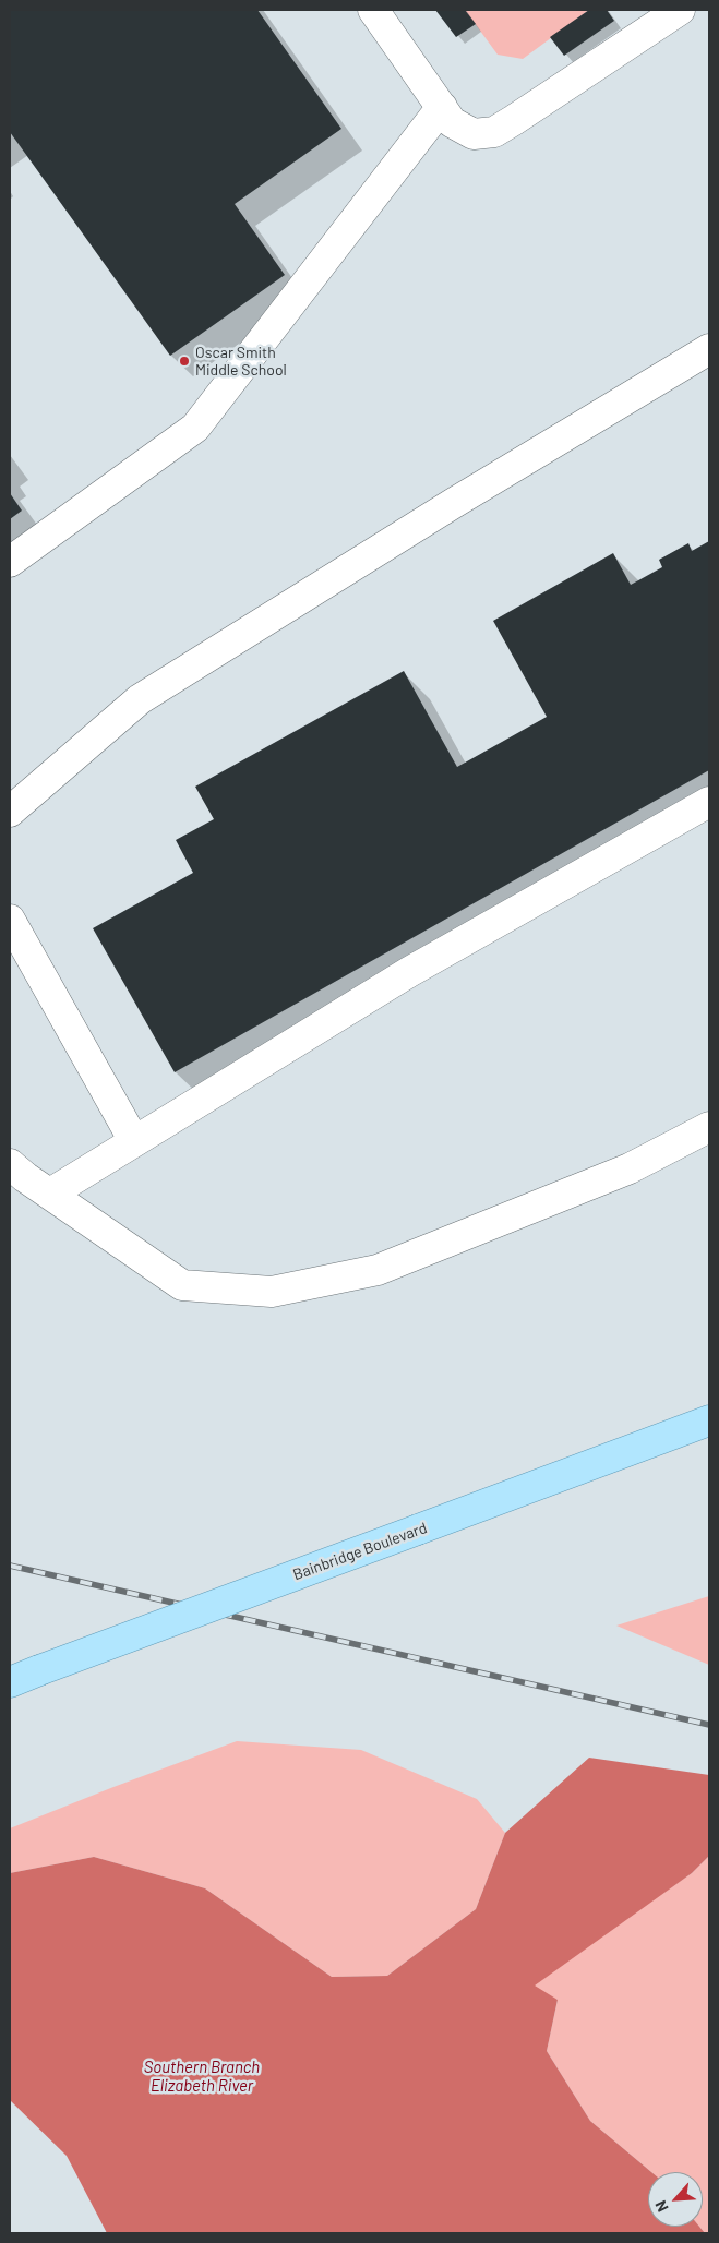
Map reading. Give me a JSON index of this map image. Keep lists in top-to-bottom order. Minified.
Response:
{"streets":{"main road":["Bainbridge Boulevard"]},"water":["Southern Branch Elizabeth River"],"places":["Oscar Smith Middle School"],"north":"bottom left"}
